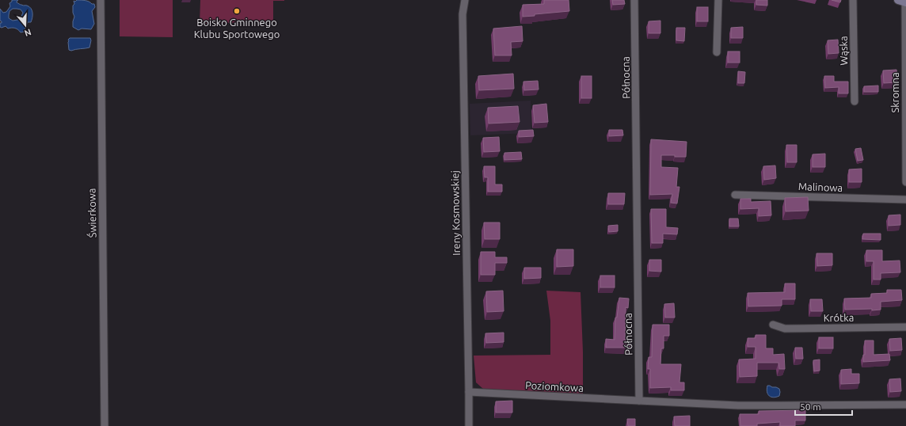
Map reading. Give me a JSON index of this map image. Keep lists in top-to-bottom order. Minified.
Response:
{"streets":{"street":["Wąska","Północna","Skromna","Malinowa","Świerkowa","Ireny Kosmowskiej","Krótka","Poziomkowa"]},"crossings":[["Północna","Poziomkowa"],["Ireny Kosmowskiej","Poziomkowa"]],"places":["Boisko Gminnego Klubu Sportowego"],"scale_bar":"50 m","north":"bottom"}
